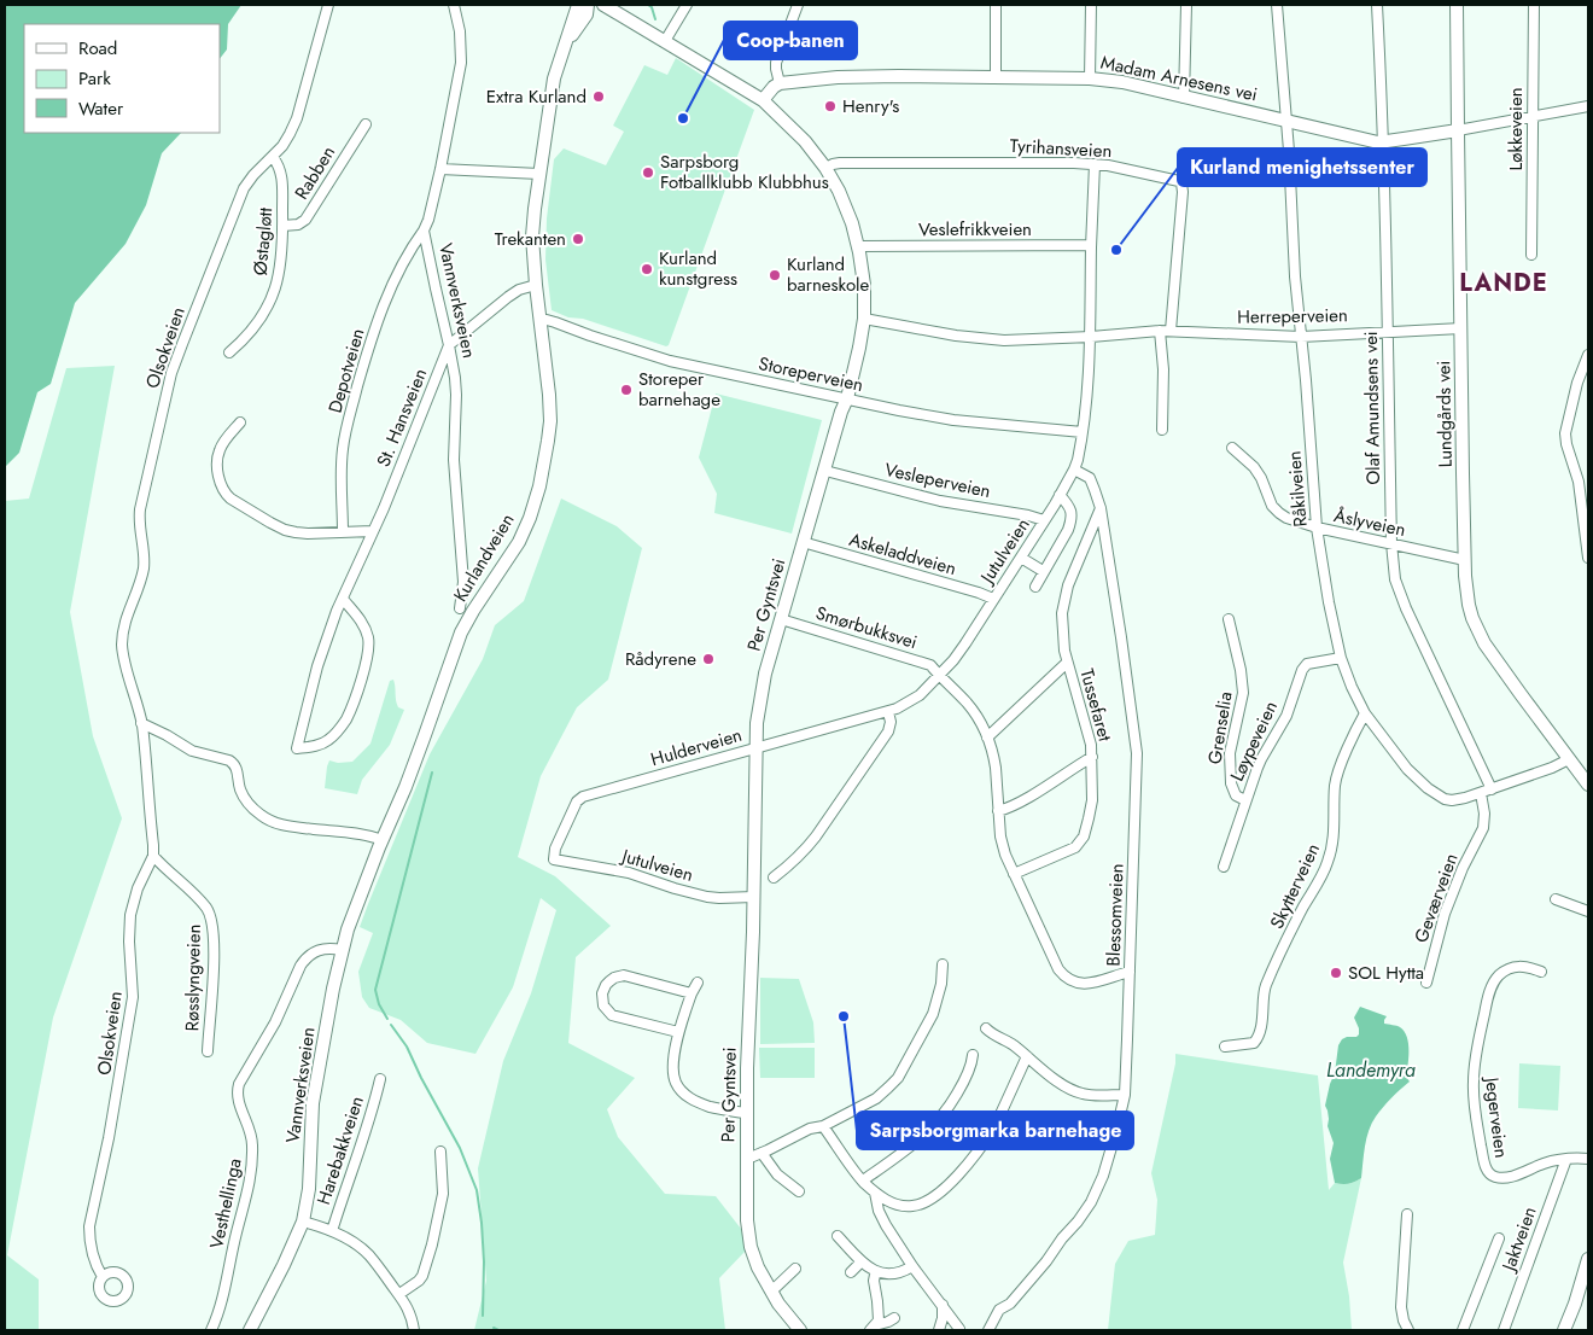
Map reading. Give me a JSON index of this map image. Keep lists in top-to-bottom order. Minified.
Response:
{"streets":{"street":["Madam Arnesens vei","Løkkeveien","Tyrihansveien","Rabben","Veslefrikkveien","Østagløtt","Vannverksveien","Herreperveien","Olsokveien","Depotveien","Storeperveien","Olaf Amundsens vei","Lundgårds vei","St. Hansveien","Vesleperveien","Råkilveien","Åslyveien","Jutulveien","Askeladdveien","Kurlandveien","Per Gyntsvei","Smørbukksvei","Tussefaret","Grenselia","Løypeveien","Hulderveien","Skytterveien","Geværveien","Blessomveien","Røsslyngveien","Jegerveien","Harebakkveien","Vesthellinga","Jaktveien"]},"crossings":[["Madam Arnesens vei","Løkkeveien"],["Madam Arnesens vei","Olaf Amundsens vei"],["Madam Arnesens vei","Lundgårds vei"],["Madam Arnesens vei","Råkilveien"],["Tyrihansveien","Herreperveien"],["Tyrihansveien","Jutulveien"],["Tyrihansveien","Per Gyntsvei"],["Rabben","Østagløtt"],["Veslefrikkveien","Jutulveien"],["Veslefrikkveien","Per Gyntsvei"],["Østagløtt","Olsokveien"],["Vannverksveien","Depotveien"],["Vannverksveien","St. Hansveien"],["Vannverksveien","Kurlandveien"],["Vannverksveien","Vesthellinga"],["Herreperveien","Olaf Amundsens vei"],["Herreperveien","Lundgårds vei"],["Herreperveien","Råkilveien"],["Herreperveien","Jutulveien"],["Herreperveien","Per Gyntsvei"],["Olsokveien","Røsslyngveien"],["Storeperveien","Jutulveien"],["Storeperveien","Kurlandveien"],["Storeperveien","Per Gyntsvei"],["Olaf Amundsens vei","Råkilveien"],["Olaf Amundsens vei","Åslyveien"],["Lundgårds vei","Råkilveien"],["Lundgårds vei","Åslyveien"],["St. Hansveien","Kurlandveien"],["Vesleperveien","Jutulveien"],["Vesleperveien","Per Gyntsvei"],["Råkilveien","Åslyveien"],["Råkilveien","Løypeveien"],["Råkilveien","Skytterveien"],["Råkilveien","Geværveien"],["Jutulveien","Askeladdveien"],["Jutulveien","Per Gyntsvei"],["Jutulveien","Smørbukksvei"],["Jutulveien","Hulderveien"],["Jutulveien","Blessomveien"],["Askeladdveien","Per Gyntsvei"],["Per Gyntsvei","Smørbukksvei"],["Per Gyntsvei","Hulderveien"],["Smørbukksvei","Tussefaret"],["Smørbukksvei","Blessomveien"],["Tussefaret","Blessomveien"],["Grenselia","Løypeveien"],["Jegerveien","Jaktveien"]],"districts":["LANDE"],"water":["Landemyra"],"places":["Extra Kurland","Henry's","Coop-banen","Sarpsborg Fotballklubb Klubbhus","Trekanten","Kurland menighetssenter","Kurland kunstgress","Kurland barneskole","Storeper barnehage","Rådyrene","SOL Hytta","Sarpsborgmarka barnehage"],"legend":["Road","Park","Water"]}
